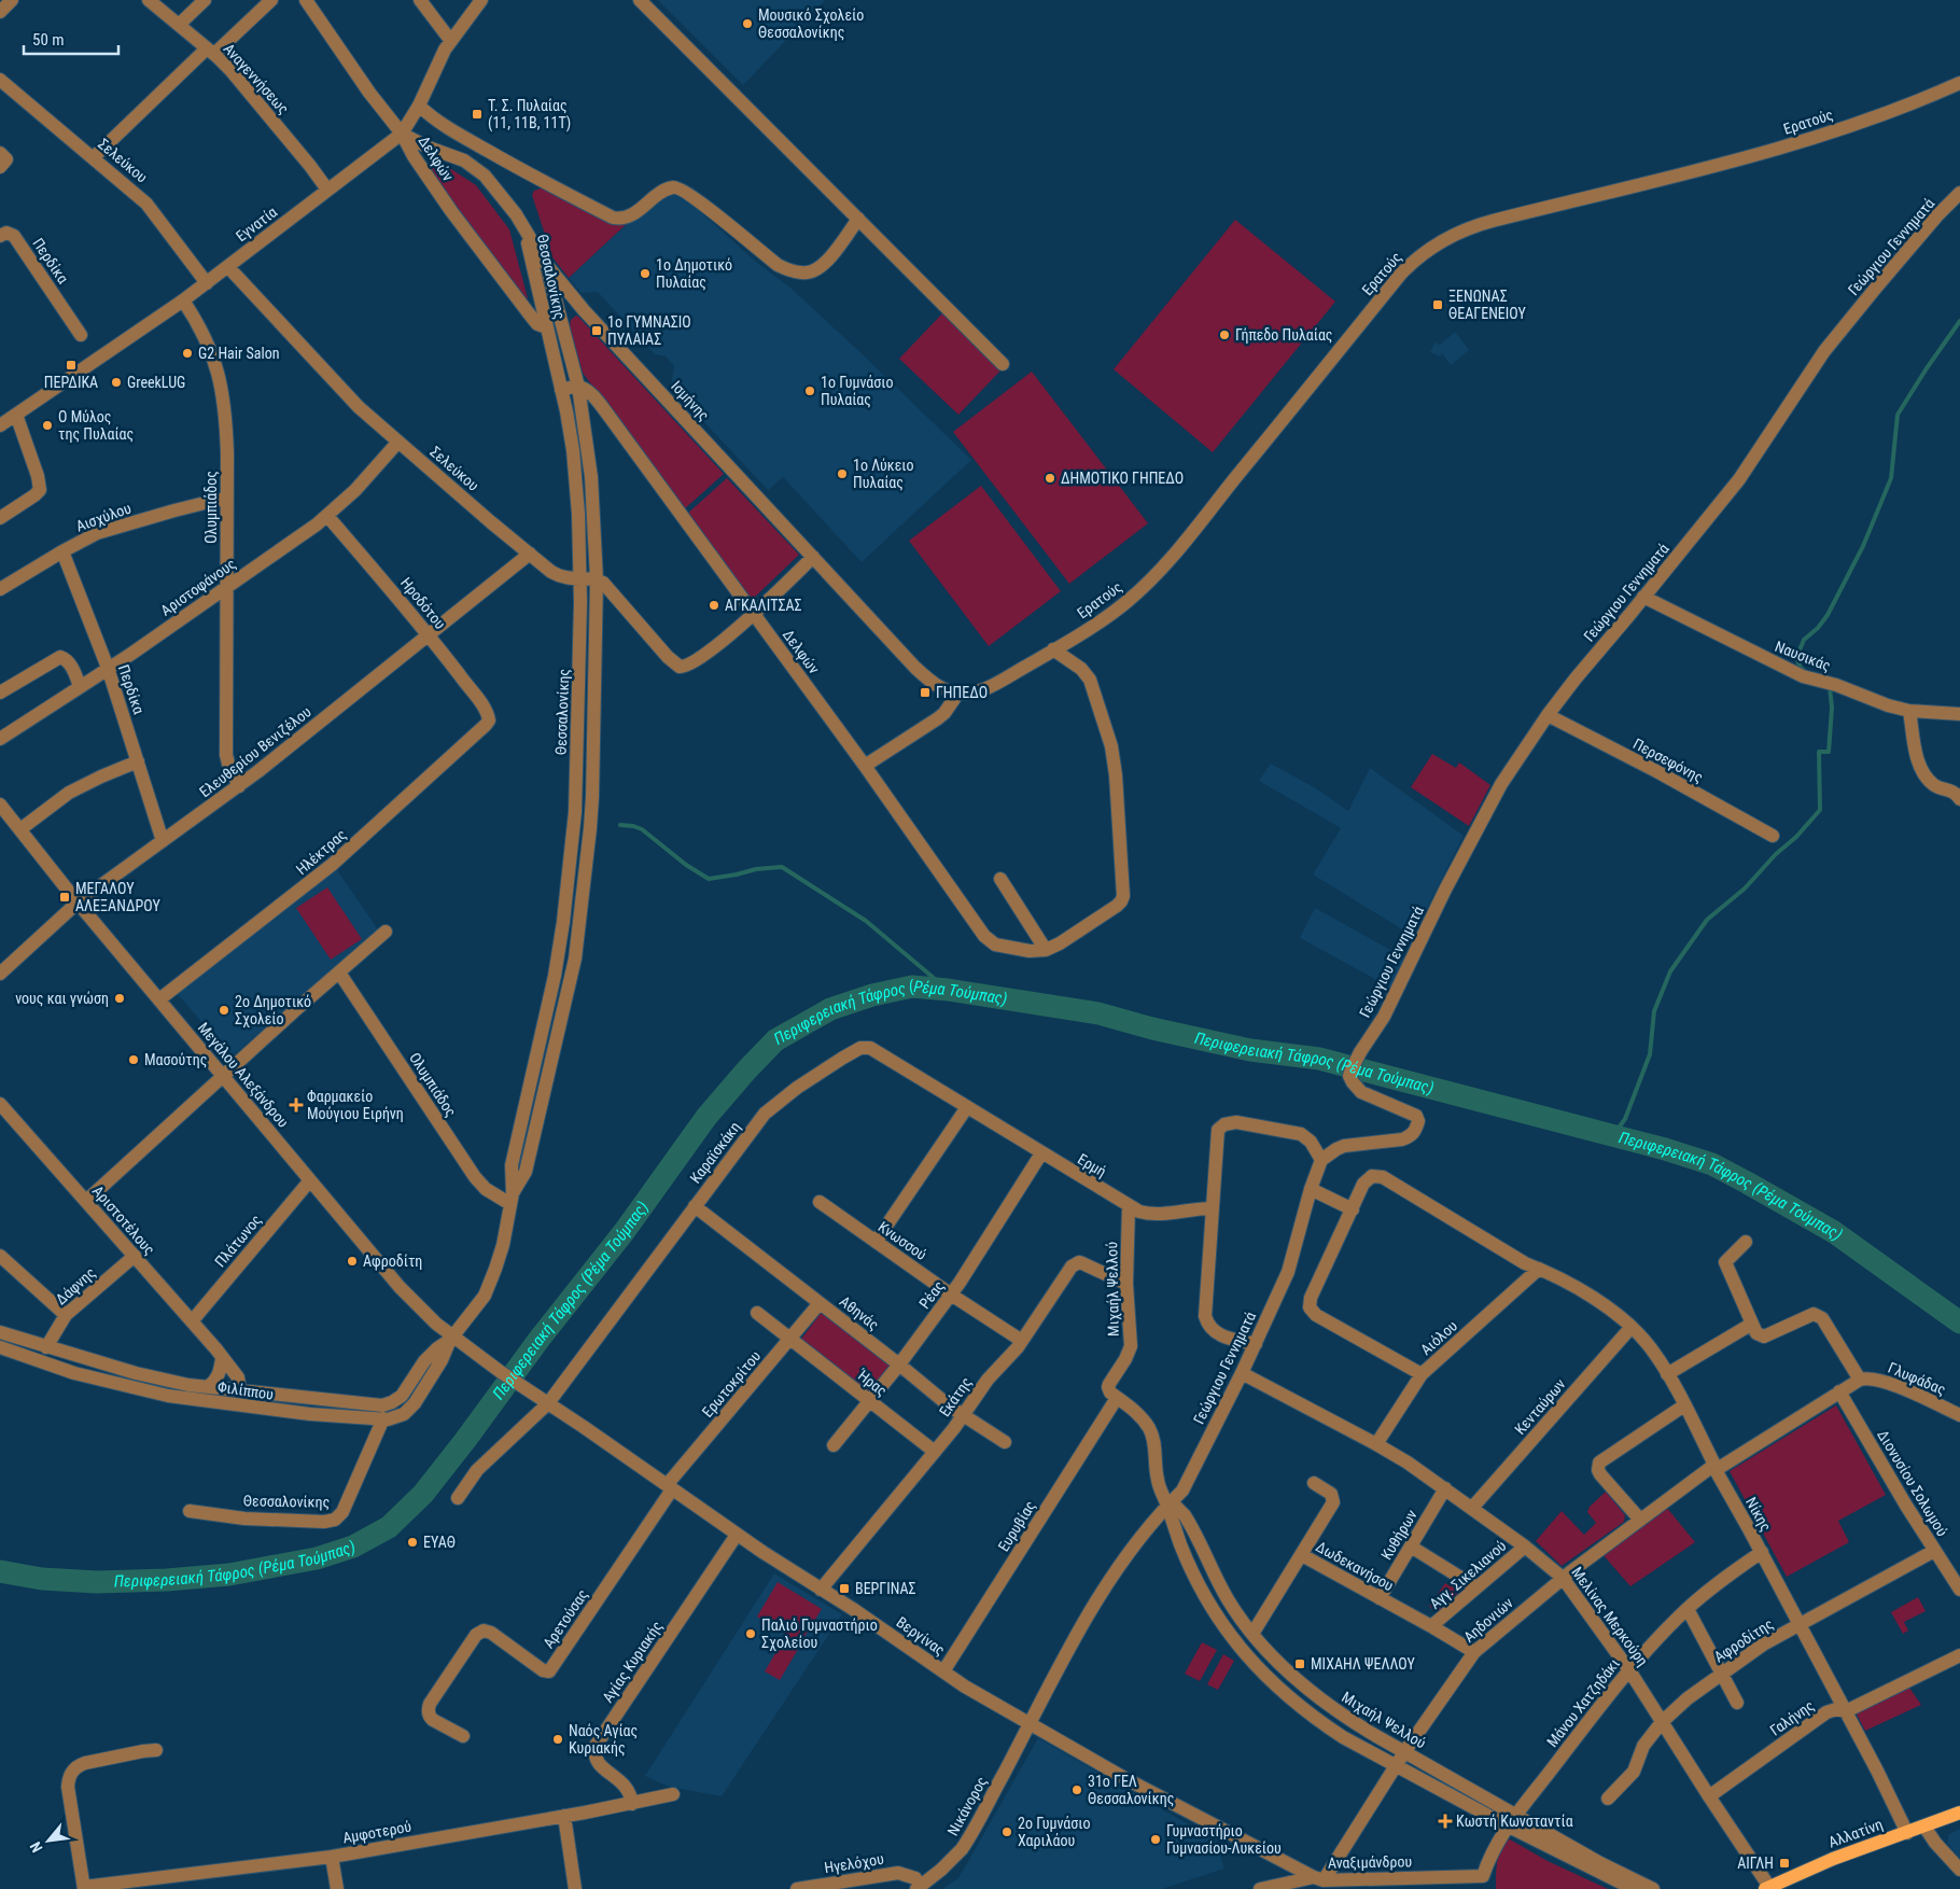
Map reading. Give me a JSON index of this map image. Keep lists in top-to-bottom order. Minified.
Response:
{"streets":{"main road":["Αλλατίνη"],"street":["Αναγεννήσεως","Ερατούς","Δελφών","Σελεύκου","Εγνατία","Γεώργιου Γεννηματά","Περδίκα","Θεσσαλονίκης","Ισμήνης","Ολυμπιάδος","Αισχύλου","Αριστοφάνους","Ηροδότου","Ναυσικάς","Ελευθερίου Βενιζέλου","Περσεφόνης","Ηλέκτρας","Μεγάλου Αλεξάνδρου","Καραϊσκάκη","Ερμή","Αριστοτέλους","Πλάτωνος","Κνωσσού","Δάφνης","Μιχαήλ Ψελλού","Ρέας","Αθηνάς","Αιόλου","Γλυφάδας","Ήρας","Ερωτοκρίτου","Φιλίππου","Εκάτης","Κενταύρων","Διονυσίου Σολωμού","Νίκης","Ευρυβίας","Κυθήρων","Δωδεκανήσου","Αγγ. Σικελιανού","Μελίνας Μερκούρη","Αρετούσας","Αηδονιών","Βεργίνας","Αφροδίτης","Αγίας Κυριακής","Μάνου Χατζηδάκι","Γαλήνης","Νικάνορος","Αμφοτερού","Αναξιμάνδρου","Ηγελόχου"]},"crossings":[["Αναγεννήσεως","Εγνατία"],["Ερατούς","Ισμήνης"],["Δελφών","Εγνατία"],["Δελφών","Θεσσαλονίκης"],["Δελφών","Ισμήνης"],["Σελεύκου","Εγνατία"],["Σελεύκου","Θεσσαλονίκης"],["Σελεύκου","Αριστοφάνους"],["Σελεύκου","Ελευθερίου Βενιζέλου"],["Εγνατία","Ισμήνης"],["Εγνατία","Ολυμπιάδος"],["Γεώργιου Γεννηματά","Ναυσικάς"],["Γεώργιου Γεννηματά","Περσεφόνης"],["Γεώργιου Γεννηματά","Μιχαήλ Ψελλού"],["Γεώργιου Γεννηματά","Μελίνας Μερκούρη"],["Γεώργιου Γεννηματά","Βεργίνας"],["Γεώργιου Γεννηματά","Νικάνορος"],["Περδίκα","Αισχύλου"],["Περδίκα","Αριστοφάνους"],["Περδίκα","Ελευθερίου Βενιζέλου"],["Θεσσαλονίκης","Ισμήνης"],["Θεσσαλονίκης","Ολυμπιάδος"],["Θεσσαλονίκης","Μεγάλου Αλεξάνδρου"],["Θεσσαλονίκης","Φιλίππου"],["Ολυμπιάδος","Αισχύλου"],["Ολυμπιάδος","Αριστοφάνους"],["Ολυμπιάδος","Ελευθερίου Βενιζέλου"],["Αριστοφάνους","Ηροδότου"],["Ηροδότου","Ελευθερίου Βενιζέλου"],["Ηροδότου","Ηλέκτρας"],["Ελευθερίου Βενιζέλου","Μεγάλου Αλεξάνδρου"],["Ηλέκτρας","Μεγάλου Αλεξάνδρου"],["Μεγάλου Αλεξάνδρου","Πλάτωνος"],["Μεγάλου Αλεξάνδρου","Φιλίππου"],["Μεγάλου Αλεξάνδρου","Βεργίνας"],["Καραϊσκάκη","Ερμή"],["Καραϊσκάκη","Αθηνάς"],["Καραϊσκάκη","Βεργίνας"],["Ερμή","Μιχαήλ Ψελλού"],["Ερμή","Ρέας"],["Αριστοτέλους","Πλάτωνος"],["Αριστοτέλους","Δάφνης"],["Αριστοτέλους","Φιλίππου"],["Κνωσσού","Ρέας"],["Κνωσσού","Εκάτης"],["Δάφνης","Φιλίππου"],["Μιχαήλ Ψελλού","Εκάτης"],["Μιχαήλ Ψελλού","Ευρυβίας"],["Μιχαήλ Ψελλού","Δωδεκανήσου"],["Μιχαήλ Ψελλού","Αηδονιών"],["Μιχαήλ Ψελλού","Μάνου Χατζηδάκι"],["Ρέας","Αθηνάς"],["Ρέας","Ήρας"],["Αθηνάς","Ερωτοκρίτου"],["Αθηνάς","Εκάτης"],["Αιόλου","Νίκης"],["Αιόλου","Μελίνας Μερκούρη"],["Γλυφάδας","Αηδονιών"],["Ήρας","Ερωτοκρίτου"],["Ήρας","Εκάτης"],["Ερωτοκρίτου","Αρετούσας"],["Ερωτοκρίτου","Βεργίνας"],["Εκάτης","Βεργίνας"],["Κενταύρων","Νίκης"],["Κενταύρων","Μελίνας Μερκούρη"],["Διονυσίου Σολωμού","Αηδονιών"],["Διονυσίου Σολωμού","Αφροδίτης"],["Νίκης","Αηδονιών"],["Νίκης","Αφροδίτης"],["Νίκης","Μάνου Χατζηδάκι"],["Νίκης","Γαλήνης"],["Νίκης","Αλλατίνη"],["Ευρυβίας","Βεργίνας"],["Κυθήρων","Δωδεκανήσου"],["Κυθήρων","Μελίνας Μερκούρη"],["Δωδεκανήσου","Αγγ. Σικελιανού"],["Δωδεκανήσου","Αηδονιών"],["Αγγ. Σικελιανού","Μελίνας Μερκούρη"],["Μελίνας Μερκούρη","Αηδονιών"],["Μελίνας Μερκούρη","Αφροδίτης"],["Μελίνας Μερκούρη","Μάνου Χατζηδάκι"],["Μελίνας Μερκούρη","Γαλήνης"],["Μελίνας Μερκούρη","Αλλατίνη"],["Αρετούσας","Βεργίνας"],["Αηδονιών","Βεργίνας"],["Αηδονιών","Αναξιμάνδρου"],["Βεργίνας","Αγίας Κυριακής"],["Βεργίνας","Νικάνορος"],["Βεργίνας","Αναξιμάνδρου"],["Αγίας Κυριακής","Αμφοτερού"],["Μάνου Χατζηδάκι","Αναξιμάνδρου"],["Νικάνορος","Ηγελόχου"]],"water":["Περιφερειακή Τάφρος (Ρέμα Τούμπας)"],"places":{"other":["Μουσικό Σχολείο Θεσσαλονίκης","1ο Δημοτικό Πυλαίας","Γήπεδο Πυλαίας","G2 Hair Salon","GreekLUG","1ο Γυμνάσιο Πυλαίας","Ο Μύλος της Πυλαίας","1ο Λύκειο Πυλαίας","ΔΗΜΟΤΙΚΟ ΓΗΠΕΔΟ","ΑΓΚΑΛΙΤΣΑΣ","νους και γνώση","2ο Δημοτικό Σχολείο","Μασούτης","Αφροδίτη","ΕΥΑΘ","Παλιό Γυμναστήριο Σχολείου","Ναός Αγίας Κυριακής","31ο ΓΕΛ Θεσσαλονίκης","2ο Γυμνάσιο Χαριλάου","Γυμναστήριο Γυμνασίου-Λυκείου"],"transit":["Τ. Σ. Πυλαίας (11, 11Β, 11Τ)","ΞΕΝΩΝΑΣ ΘΕΑΓΕΝΕΙΟΥ","1ο ΓΥΜΝΑΣΙΟ ΠΥΛΑΙΑΣ","ΠΕΡΔΙΚΑ","ΓΗΠΕΔΟ","ΜΕΓΑΛΟΥ ΑΛΕΞΑΝΔΡΟΥ","ΒΕΡΓΙΝΑΣ","ΜΙΧΑΗΛ ΨΕΛΛΟΥ","ΑΙΓΛΗ"],"health":["Φαρμακείο Μούγιου Ειρήνη","Κωστή Κωνσταντία"]},"scale_bar":"50 m","north":"bottom left"}
